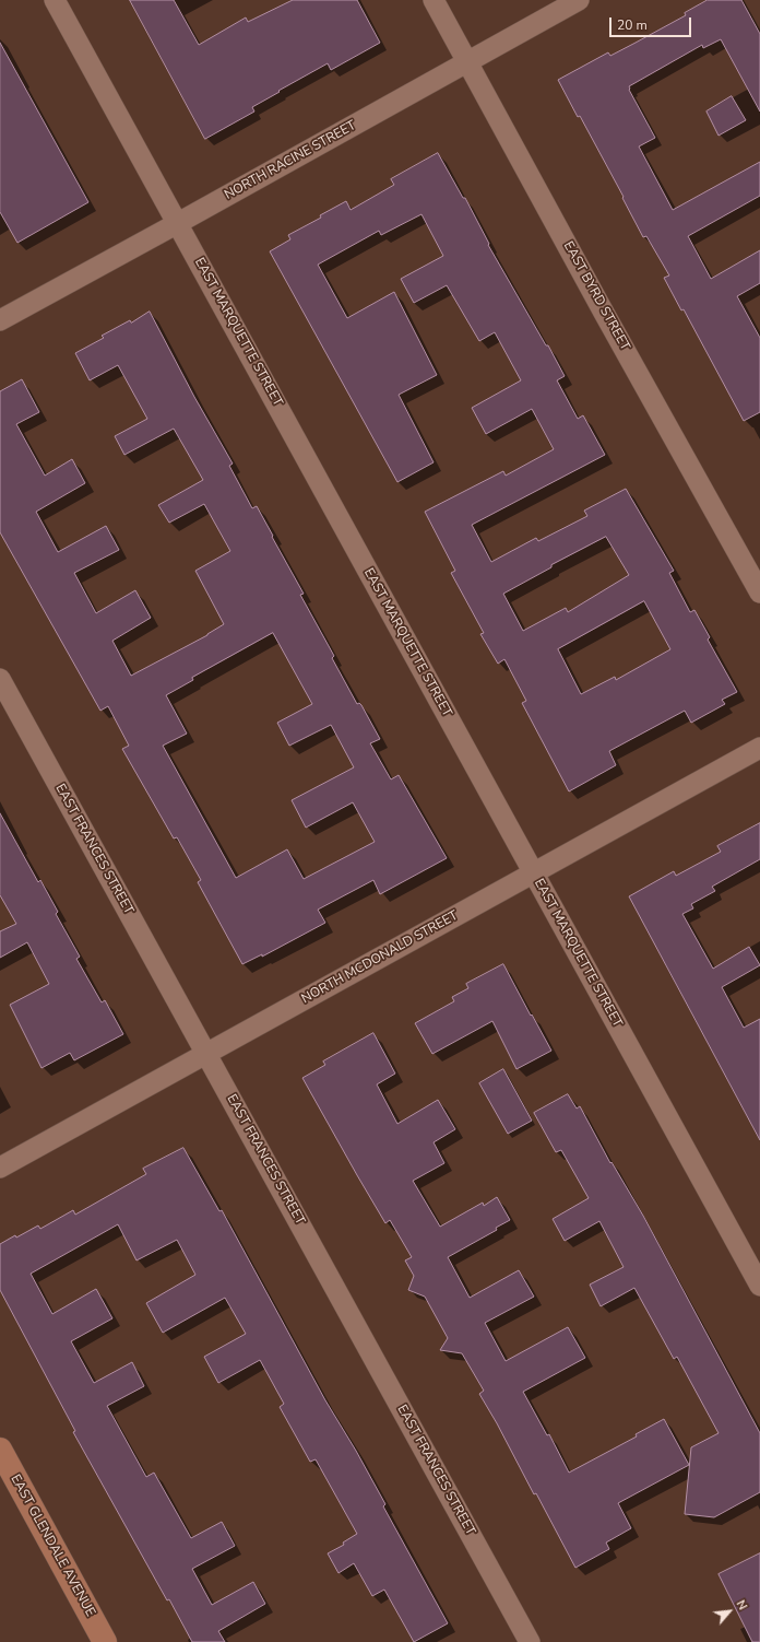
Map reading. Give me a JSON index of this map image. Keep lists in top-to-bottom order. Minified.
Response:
{"streets":{"street":["NORTH RACINE STREET","EAST BYRD STREET","EAST MARQUETTE STREET","EAST FRANCES STREET","NORTH MCDONALD STREET","EAST GLENDALE AVENUE"]},"crossings":[["NORTH RACINE STREET","EAST BYRD STREET"],["NORTH RACINE STREET","EAST MARQUETTE STREET"],["EAST MARQUETTE STREET","NORTH MCDONALD STREET"],["EAST FRANCES STREET","NORTH MCDONALD STREET"]],"scale_bar":"20 m","north":"top right"}
